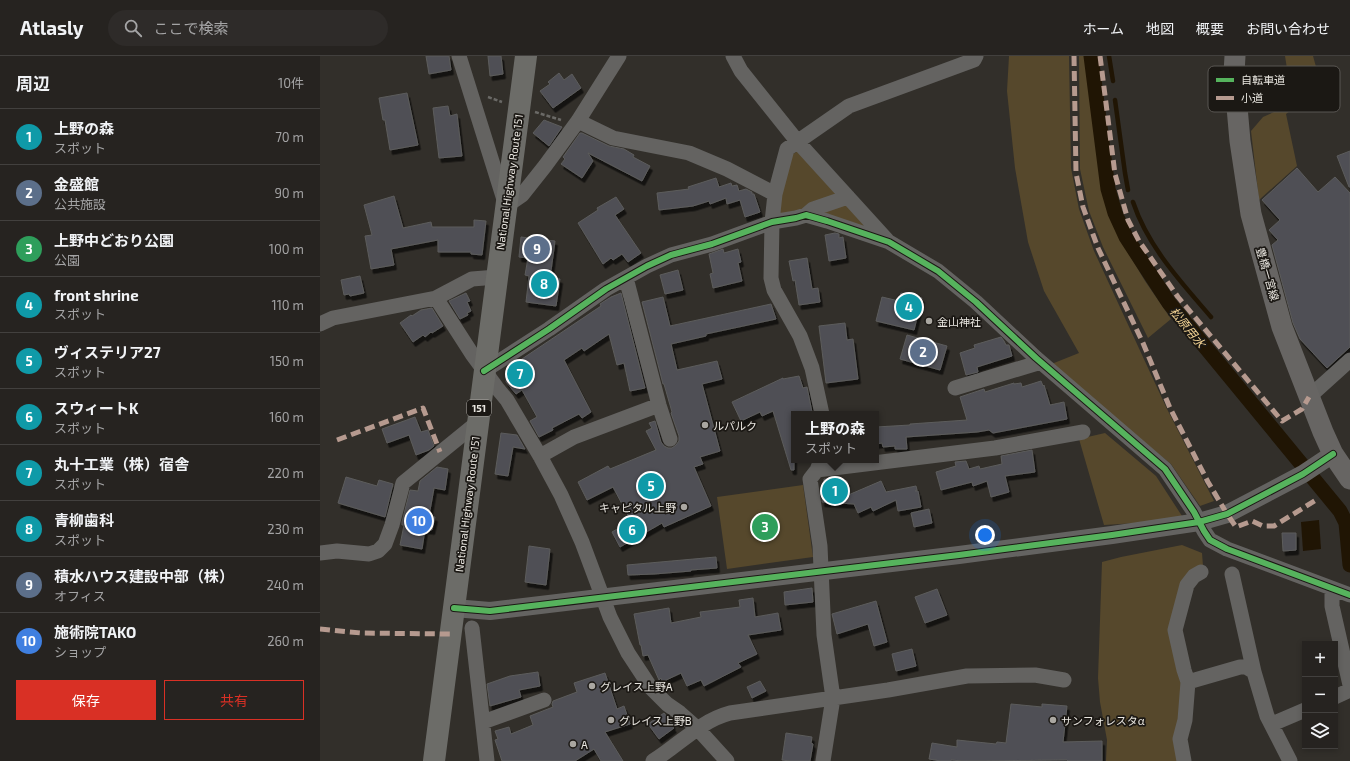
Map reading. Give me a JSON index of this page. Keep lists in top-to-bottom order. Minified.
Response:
{"streets":{"highway":["National Highway Route 151","151"],"main road":["豊橋一宮線"]},"water":["松原用水"],"places":["金山神社","ルパルク","キャピタル上野","グレイス上野A","グレイス上野B","サンフォレスタα","A"],"legend":["自転車道","小道"],"page":{"header":"Atlasly","search":"ここで検索","nav":["ホーム","地図","概要","お問い合わせ"],"heading":["周辺","10件"],"list":[{"mark":"1","name":"上野の森","note":"スポット","value":"70 m"},{"mark":"2","name":"金盛館","note":"公共施設","value":"90 m"},{"mark":"3","name":"上野中どおり公園","note":"公園","value":"100 m"},{"mark":"4","name":"front shrine","note":"スポット","value":"110 m"},{"mark":"5","name":"ヴィステリア27","note":"スポット","value":"150 m"},{"mark":"6","name":"スウィートK","note":"スポット","value":"160 m"},{"mark":"7","name":"丸十工業（株）宿舎","note":"スポット","value":"220 m"},{"mark":"8","name":"青柳歯科","note":"スポット","value":"230 m"},{"mark":"9","name":"積水ハウス建設中部（株）","note":"オフィス","value":"240 m"},{"mark":"10","name":"施術院TAKO","note":"ショップ","value":"260 m"}],"pins":["9","8","4","2","7","5","1","10","3","6"],"popup":["上野の森","スポット"],"map_buttons":["+","−"],"buttons":["保存","共有"]}}
